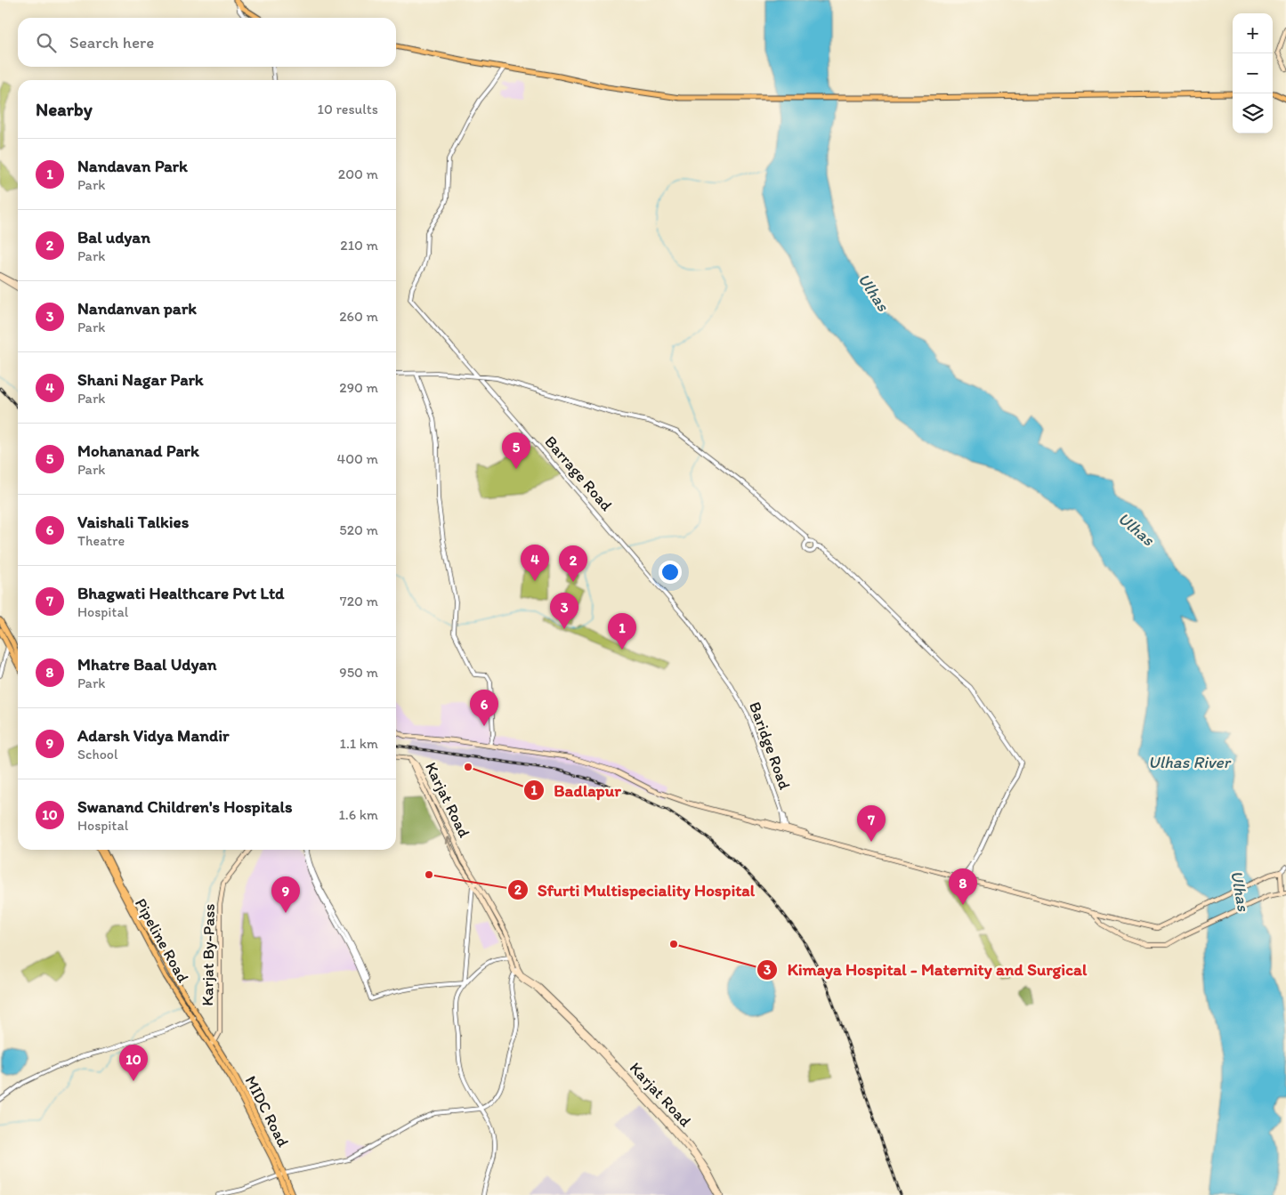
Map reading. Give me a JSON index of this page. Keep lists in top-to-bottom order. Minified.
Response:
{"streets":{"main road":["Karjat Road","Pipeline Road","Karjat By-Pass","MIDC Road"],"street":["Barrage Road","Baridge Road"]},"crossings":[["Barrage Road","Baridge Road"],["Pipeline Road","Karjat By-Pass"],["Pipeline Road","MIDC Road"],["Karjat By-Pass","MIDC Road"]],"water":["Ulhas","Ulhas River"],"places":["Badlapur","Sfurti Multispeciality Hospital","Kimaya Hospital - Maternity and Surgical"],"page":{"map_buttons":["+","−"],"search":"Search here","heading":["Nearby","10 results"],"list":[{"mark":"1","name":"Nandavan Park","note":"Park","value":"200 m"},{"mark":"2","name":"Bal udyan","note":"Park","value":"210 m"},{"mark":"3","name":"Nandanvan park","note":"Park","value":"260 m"},{"mark":"4","name":"Shani Nagar Park","note":"Park","value":"290 m"},{"mark":"5","name":"Mohananad Park","note":"Park","value":"400 m"},{"mark":"6","name":"Vaishali Talkies","note":"Theatre","value":"520 m"},{"mark":"7","name":"Bhagwati Healthcare Pvt Ltd","note":"Hospital","value":"720 m"},{"mark":"8","name":"Mhatre Baal Udyan","note":"Park","value":"950 m"},{"mark":"9","name":"Adarsh Vidya Mandir","note":"School","value":"1.1 km"},{"mark":"10","name":"Swanand Children's Hospitals","note":"Hospital","value":"1.6 km"}],"pins":["5","4","2","3","1","6","7","8","9","10"]}}
